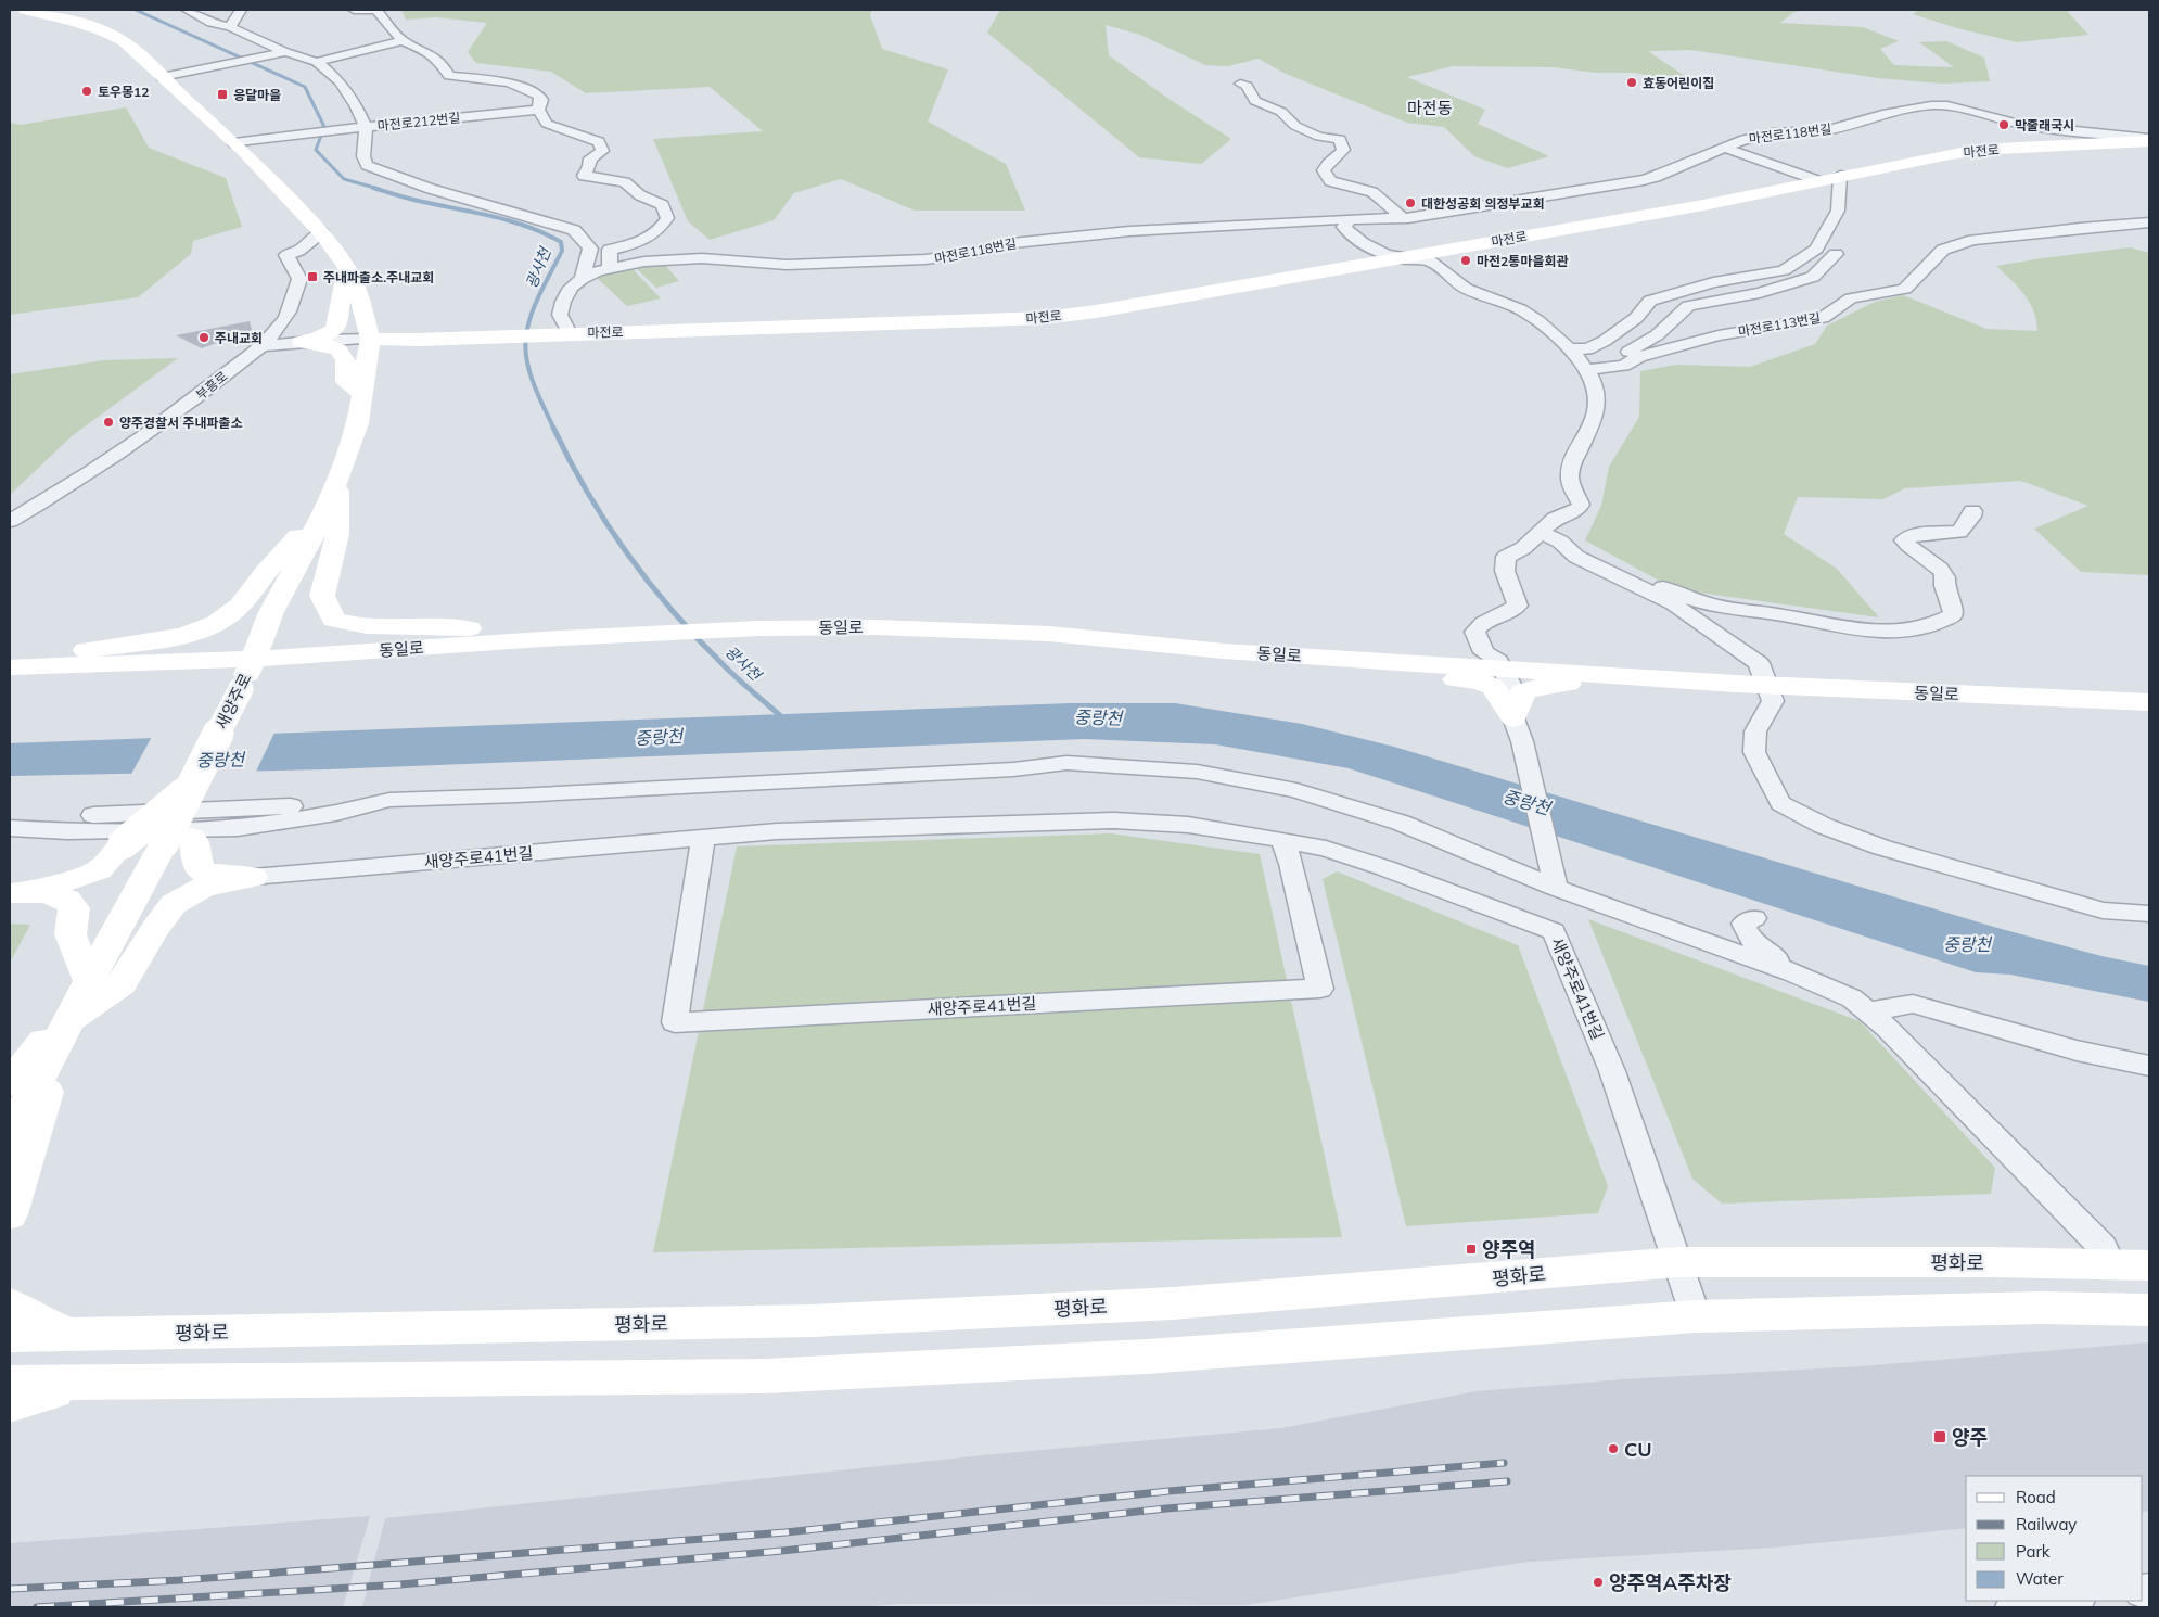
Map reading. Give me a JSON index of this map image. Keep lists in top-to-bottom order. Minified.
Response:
{"streets":{"main road":["마전로","동일로","새양주로","평화로"],"street":["마전로212번길","마전로118번길","마전로113번길","부흥로","새양주로41번길"]},"crossings":[["마전로118번길","마전로"],["마전로","부흥로"],["마전로","새양주로"],["동일로","새양주로"],["새양주로41번길","평화로"]],"districts":["마전동"],"water":["광사천","중랑천"],"places":{"other":["효동어린이집","토우몽12","막줄래국시","대한성공회 의정부교회","마전2통마을회관","주내교회","양주경찰서 주내파출소","CU","양주역A주차장"],"transit":["응달마을","주내파출소.주내교회","양주역","양주"]},"legend":["Road","Railway","Park","Water"]}
